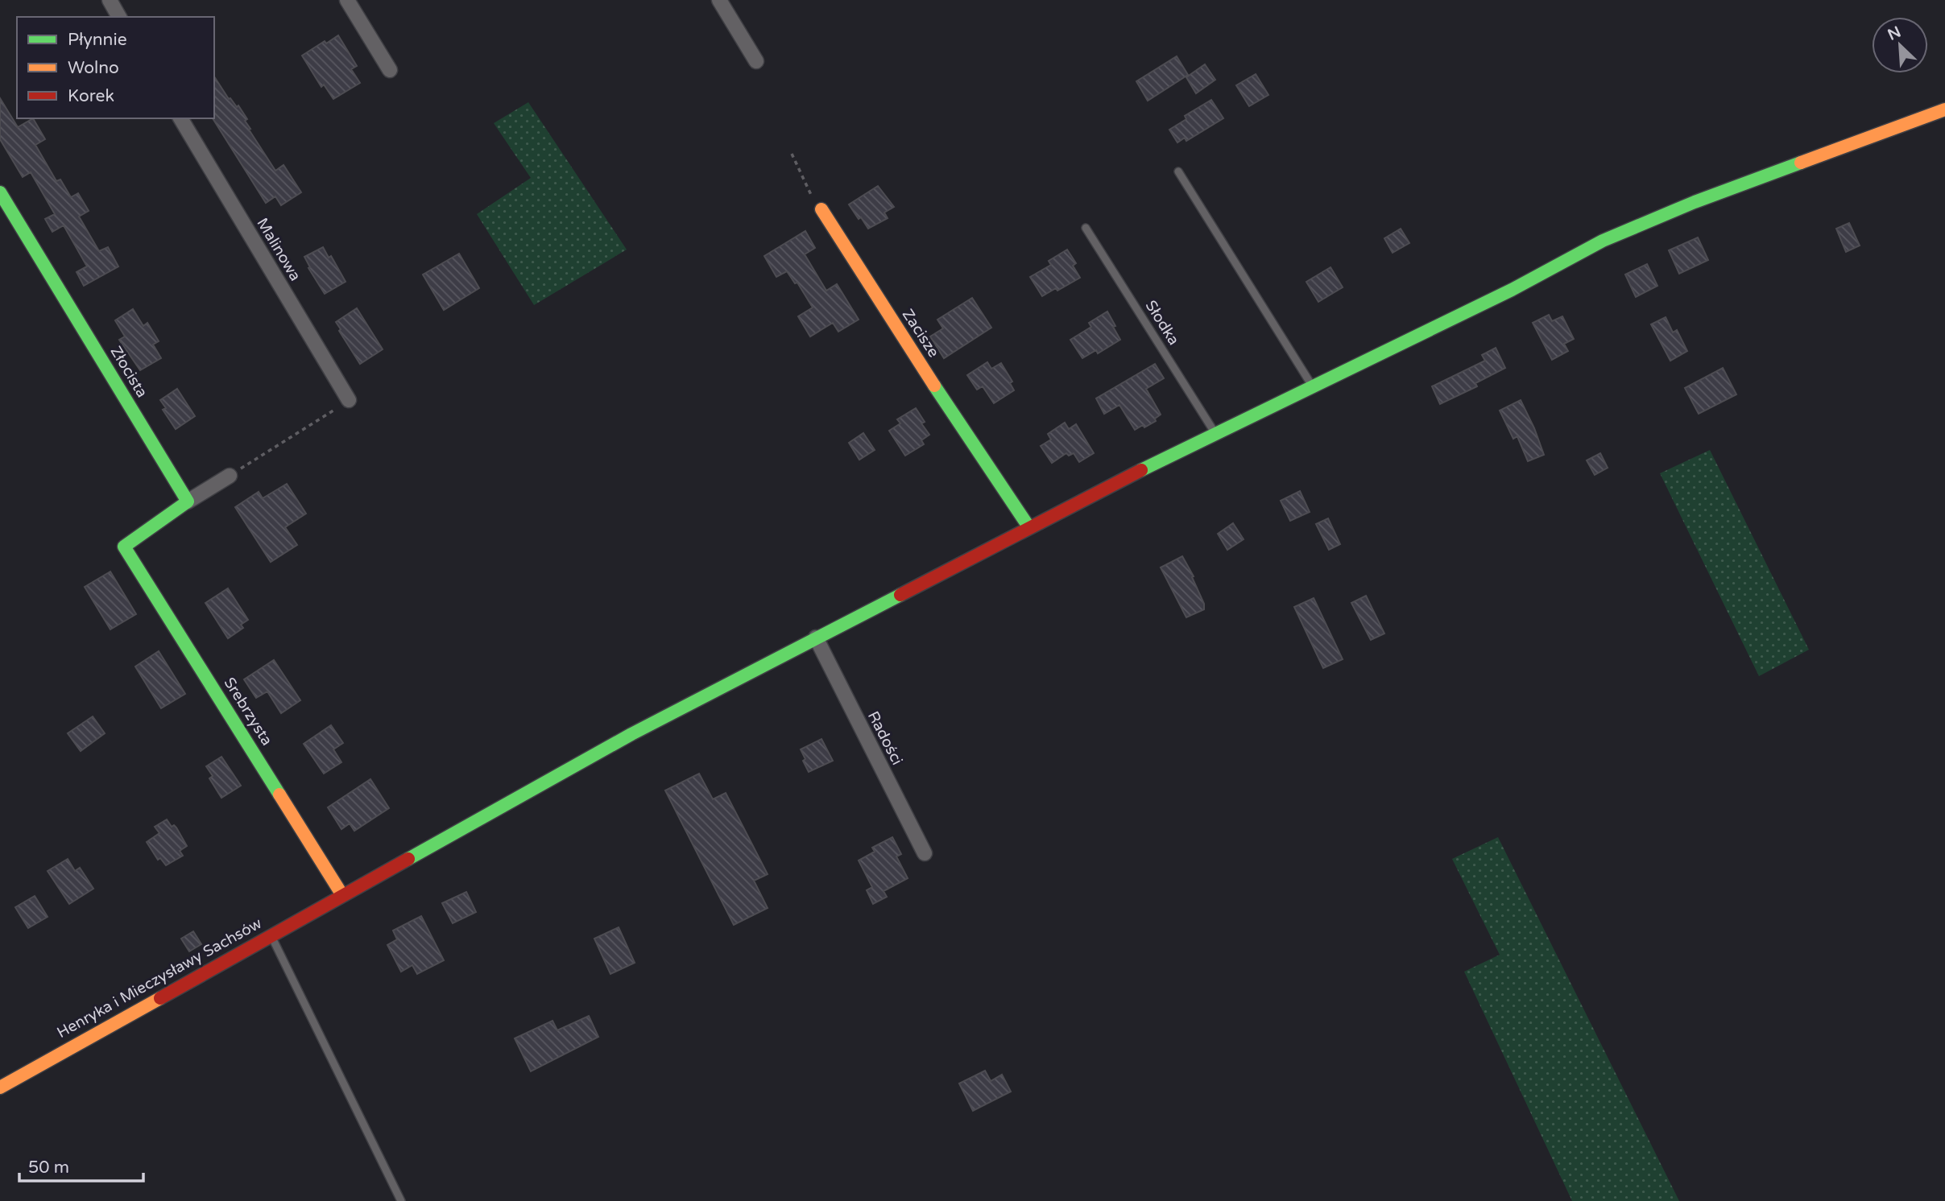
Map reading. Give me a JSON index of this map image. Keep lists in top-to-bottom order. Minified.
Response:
{"streets":{"street":["Malinowa","Zacisze","Złocista","Srebrzysta","Radości","Henryka i Mieczysławy Sachsów"],"lane":["Słodka"]},"crossings":[["Słodka","Henryka i Mieczysławy Sachsów"],["Zacisze","Henryka i Mieczysławy Sachsów"],["Złocista","Srebrzysta"],["Srebrzysta","Henryka i Mieczysławy Sachsów"],["Radości","Henryka i Mieczysławy Sachsów"]],"legend":["Płynnie","Wolno","Korek"],"scale_bar":"50 m","north":"top left"}
